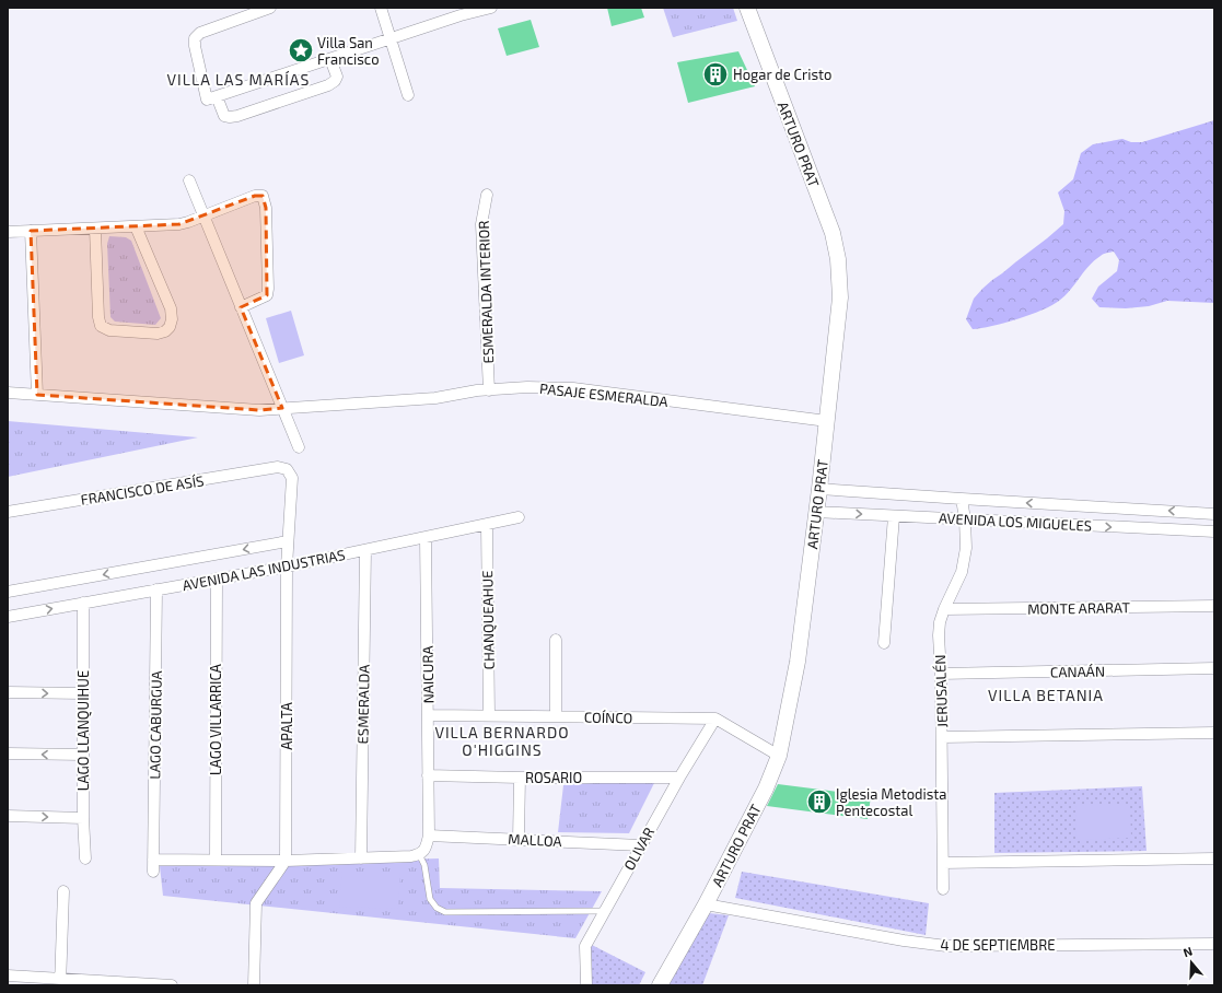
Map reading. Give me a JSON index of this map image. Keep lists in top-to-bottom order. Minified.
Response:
{"streets":{"main road":["ARTURO PRAT"],"street":["ESMERALDA INTERIOR","PASAJE ESMERALDA","FRANCISCO DE ASÍS","AVENIDA LOS MIGUELES","AVENIDA LAS INDUSTRIAS","MONTE ARARAT","CHANQUEAHUE","CANAÁN","NAICURA","JERUSALÉN","ESMERALDA","COÍNCO","LAGO VILLARRICA","LAGO CABURGUA","APALTA","LAGO LLANQUIHUE","ROSARIO","MALLOA","OLIVAR","4 DE SEPTIEMBRE"]},"crossings":[["ARTURO PRAT","PASAJE ESMERALDA"],["ARTURO PRAT","AVENIDA LOS MIGUELES"],["ARTURO PRAT","COÍNCO"],["ARTURO PRAT","4 DE SEPTIEMBRE"],["ESMERALDA INTERIOR","PASAJE ESMERALDA"],["FRANCISCO DE ASÍS","APALTA"],["AVENIDA LOS MIGUELES","JERUSALÉN"],["AVENIDA LAS INDUSTRIAS","CHANQUEAHUE"],["AVENIDA LAS INDUSTRIAS","NAICURA"],["AVENIDA LAS INDUSTRIAS","ESMERALDA"],["AVENIDA LAS INDUSTRIAS","LAGO VILLARRICA"],["AVENIDA LAS INDUSTRIAS","LAGO CABURGUA"],["AVENIDA LAS INDUSTRIAS","APALTA"],["AVENIDA LAS INDUSTRIAS","LAGO LLANQUIHUE"],["MONTE ARARAT","JERUSALÉN"],["CHANQUEAHUE","COÍNCO"],["CANAÁN","JERUSALÉN"],["NAICURA","COÍNCO"],["NAICURA","ROSARIO"],["NAICURA","MALLOA"],["COÍNCO","OLIVAR"],["ROSARIO","OLIVAR"],["MALLOA","OLIVAR"]],"districts":["VILLA LAS MARÍAS","VILLA BETANIA","VILLA BERNARDO O'HIGGINS"],"places":{"place":["Villa San Francisco"],"building":["Hogar de Cristo","Iglesia Metodista Pentecostal"]},"north":"top"}
